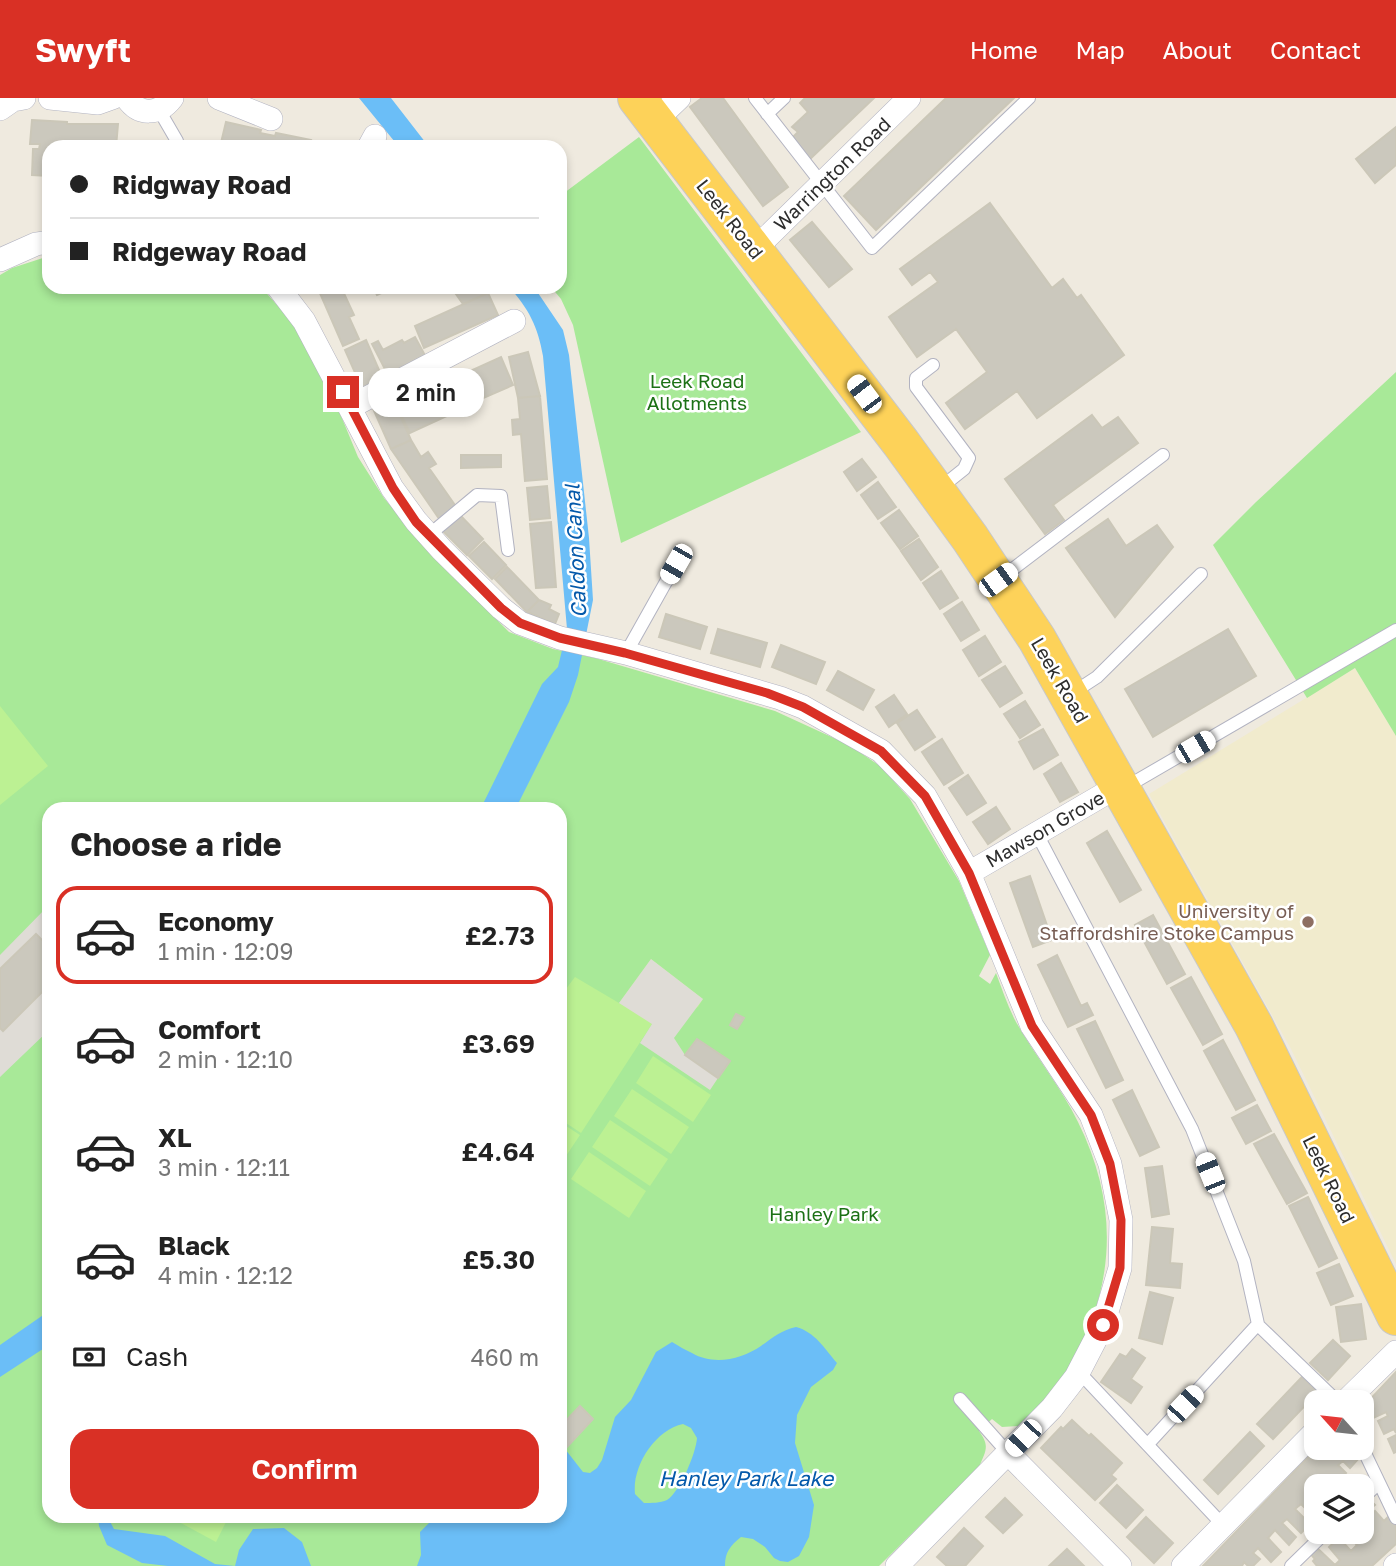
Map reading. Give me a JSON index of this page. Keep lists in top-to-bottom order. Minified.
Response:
{"streets":{"highway":["Leek Road"],"street":["Warrington Road","Mawson Grove"]},"crossings":[["Warrington Road","Leek Road"],["Leek Road","Mawson Grove"]],"water":["Caldon Canal","Hanley Park Lake"],"parks":["Leek Road Allotments","Hanley Park"],"places":["University of Staffordshire Stoke Campus"],"north":"top left","page":{"header":"Swyft","nav":["Home","Map","About","Contact"],"banner":["Ridgway Road","Ridgeway Road"],"bubble":"2 min","heading":"Choose a ride","list":[{"name":"Economy","note":"1 min · 12:09","value":"£2.73"},{"name":"Comfort","note":"2 min · 12:10","value":"£3.69"},{"name":"XL","note":"3 min · 12:11","value":"£4.64"},{"name":"Black","note":"4 min · 12:12","value":"£5.30"}],"pay":["Cash","460 m"],"buttons":"Confirm"}}
